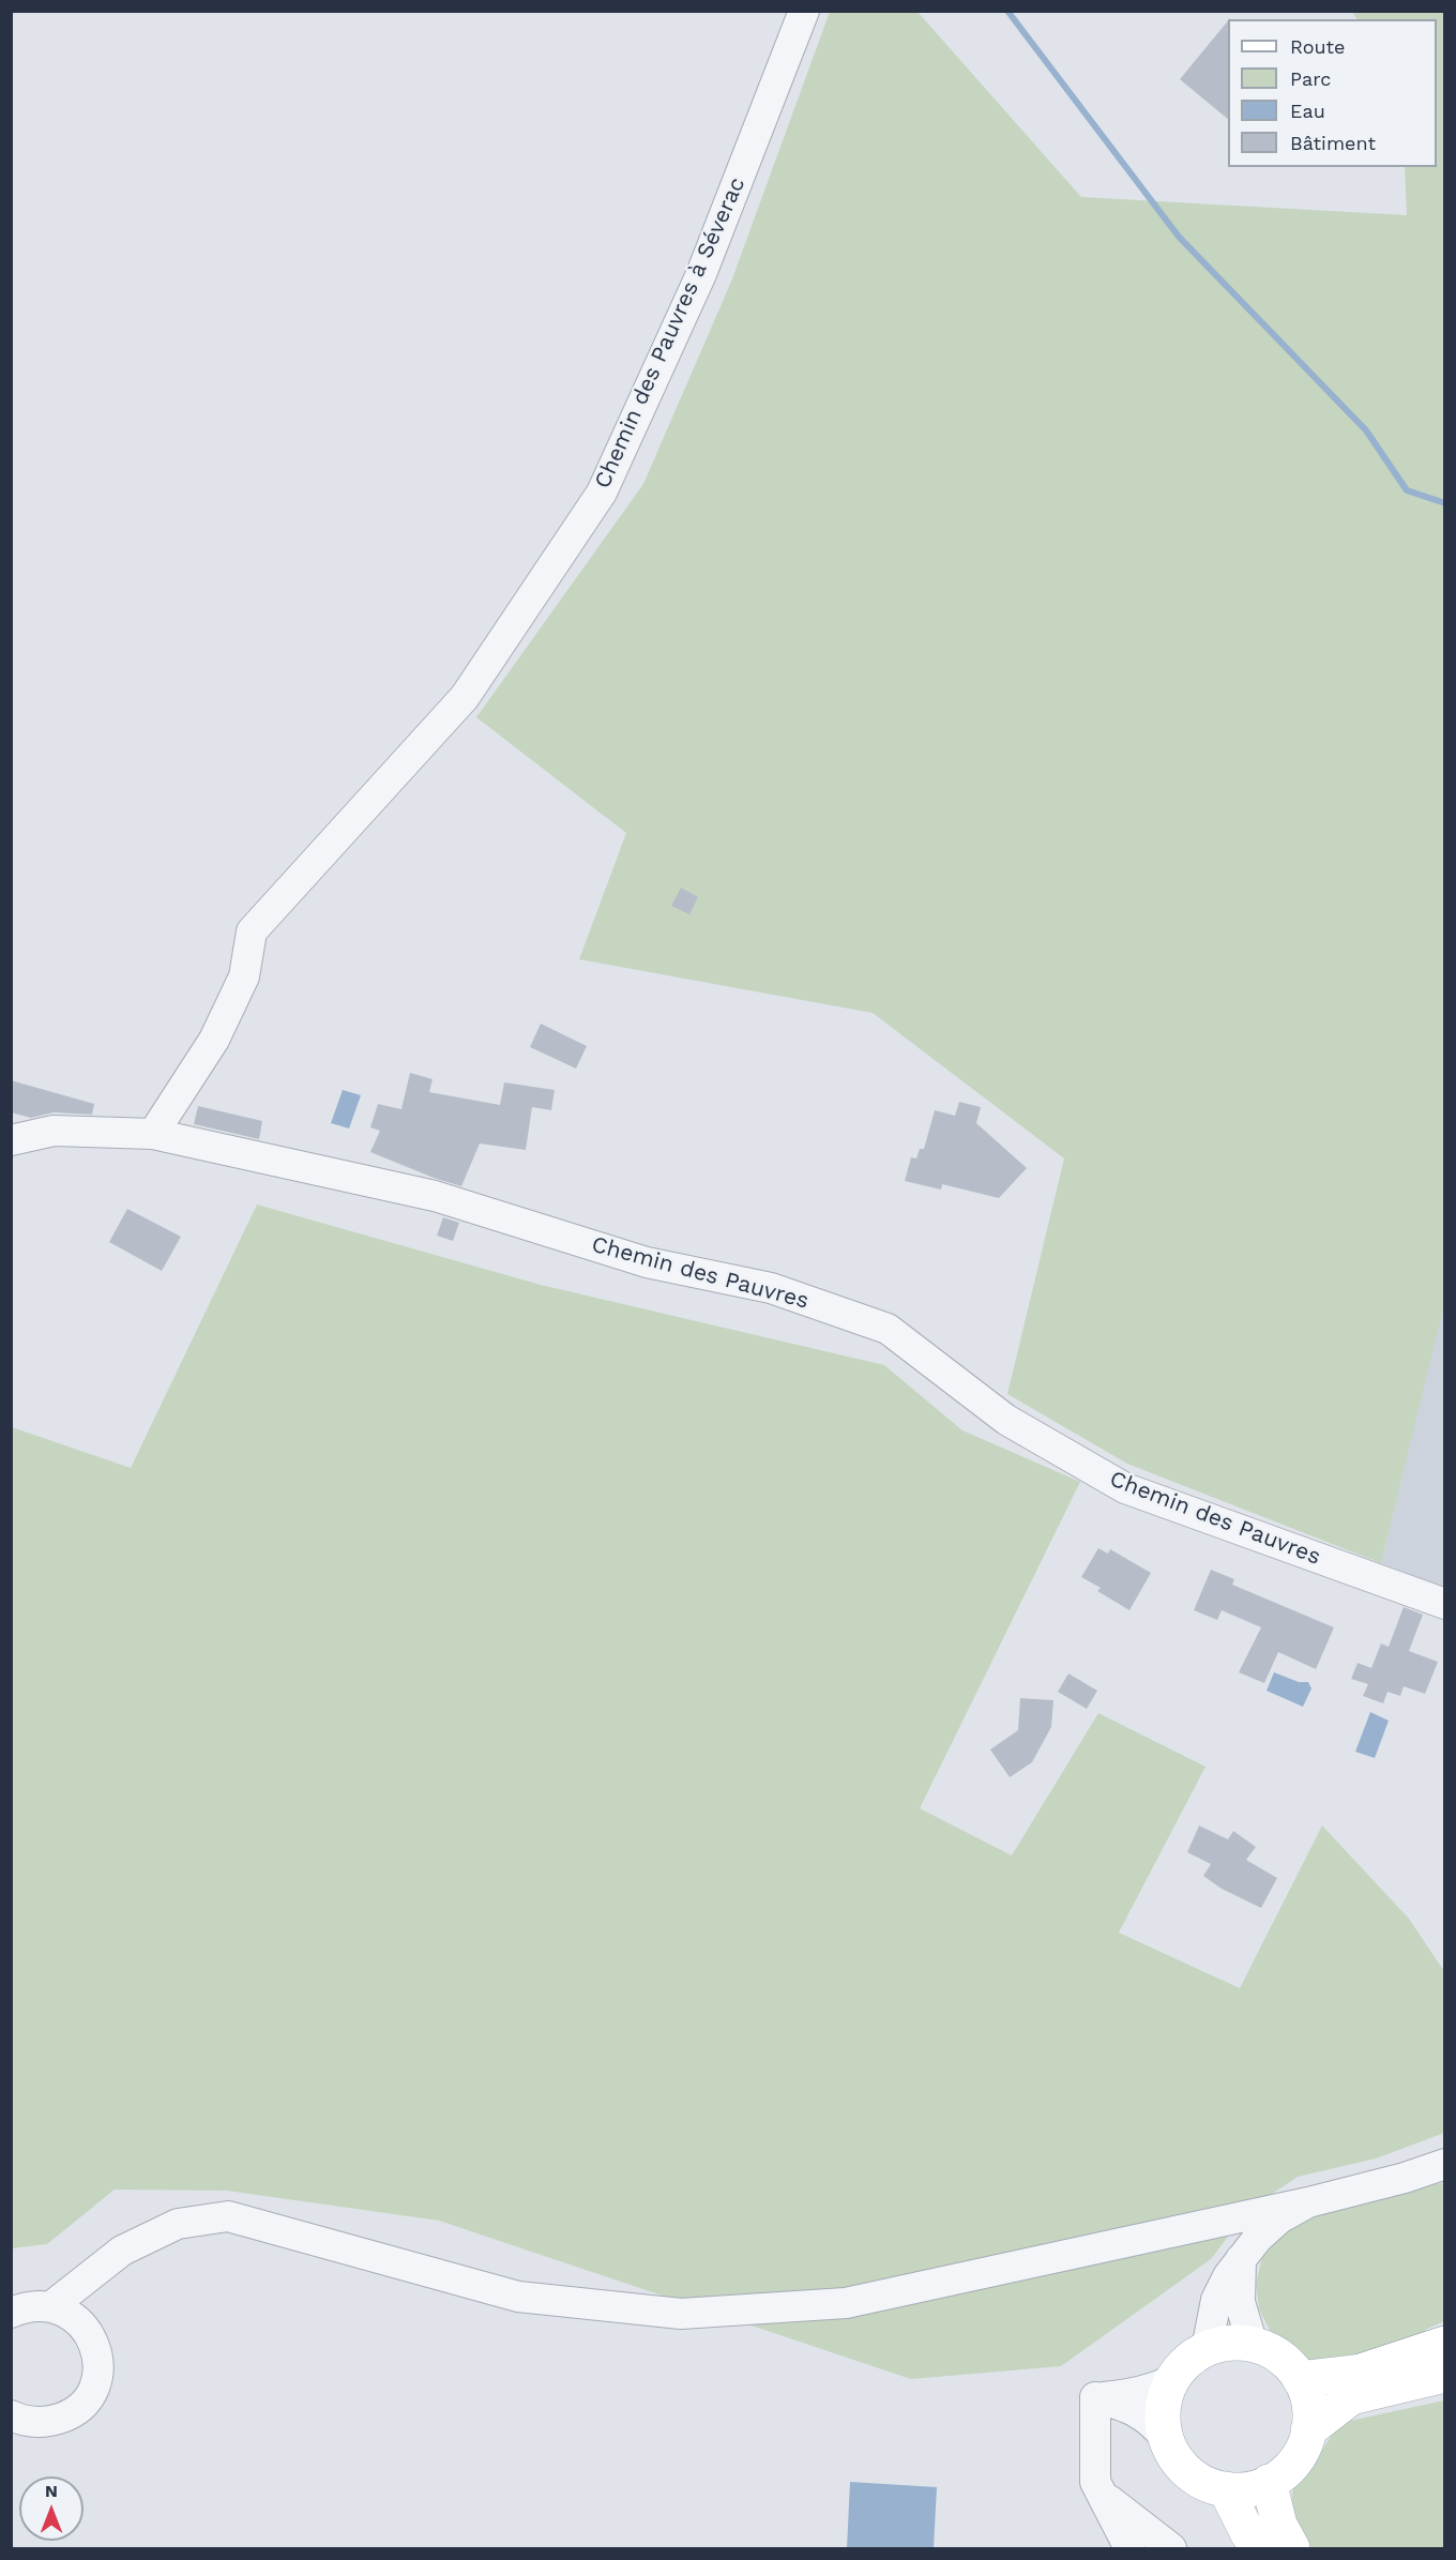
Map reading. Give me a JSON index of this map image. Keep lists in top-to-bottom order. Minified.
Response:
{"streets":{"street":["Chemin des Pauvres à Séverac","Chemin des Pauvres"]},"crossings":[["Chemin des Pauvres à Séverac","Chemin des Pauvres"]],"legend":["Route","Parc","Eau","Bâtiment"],"north":"top"}
